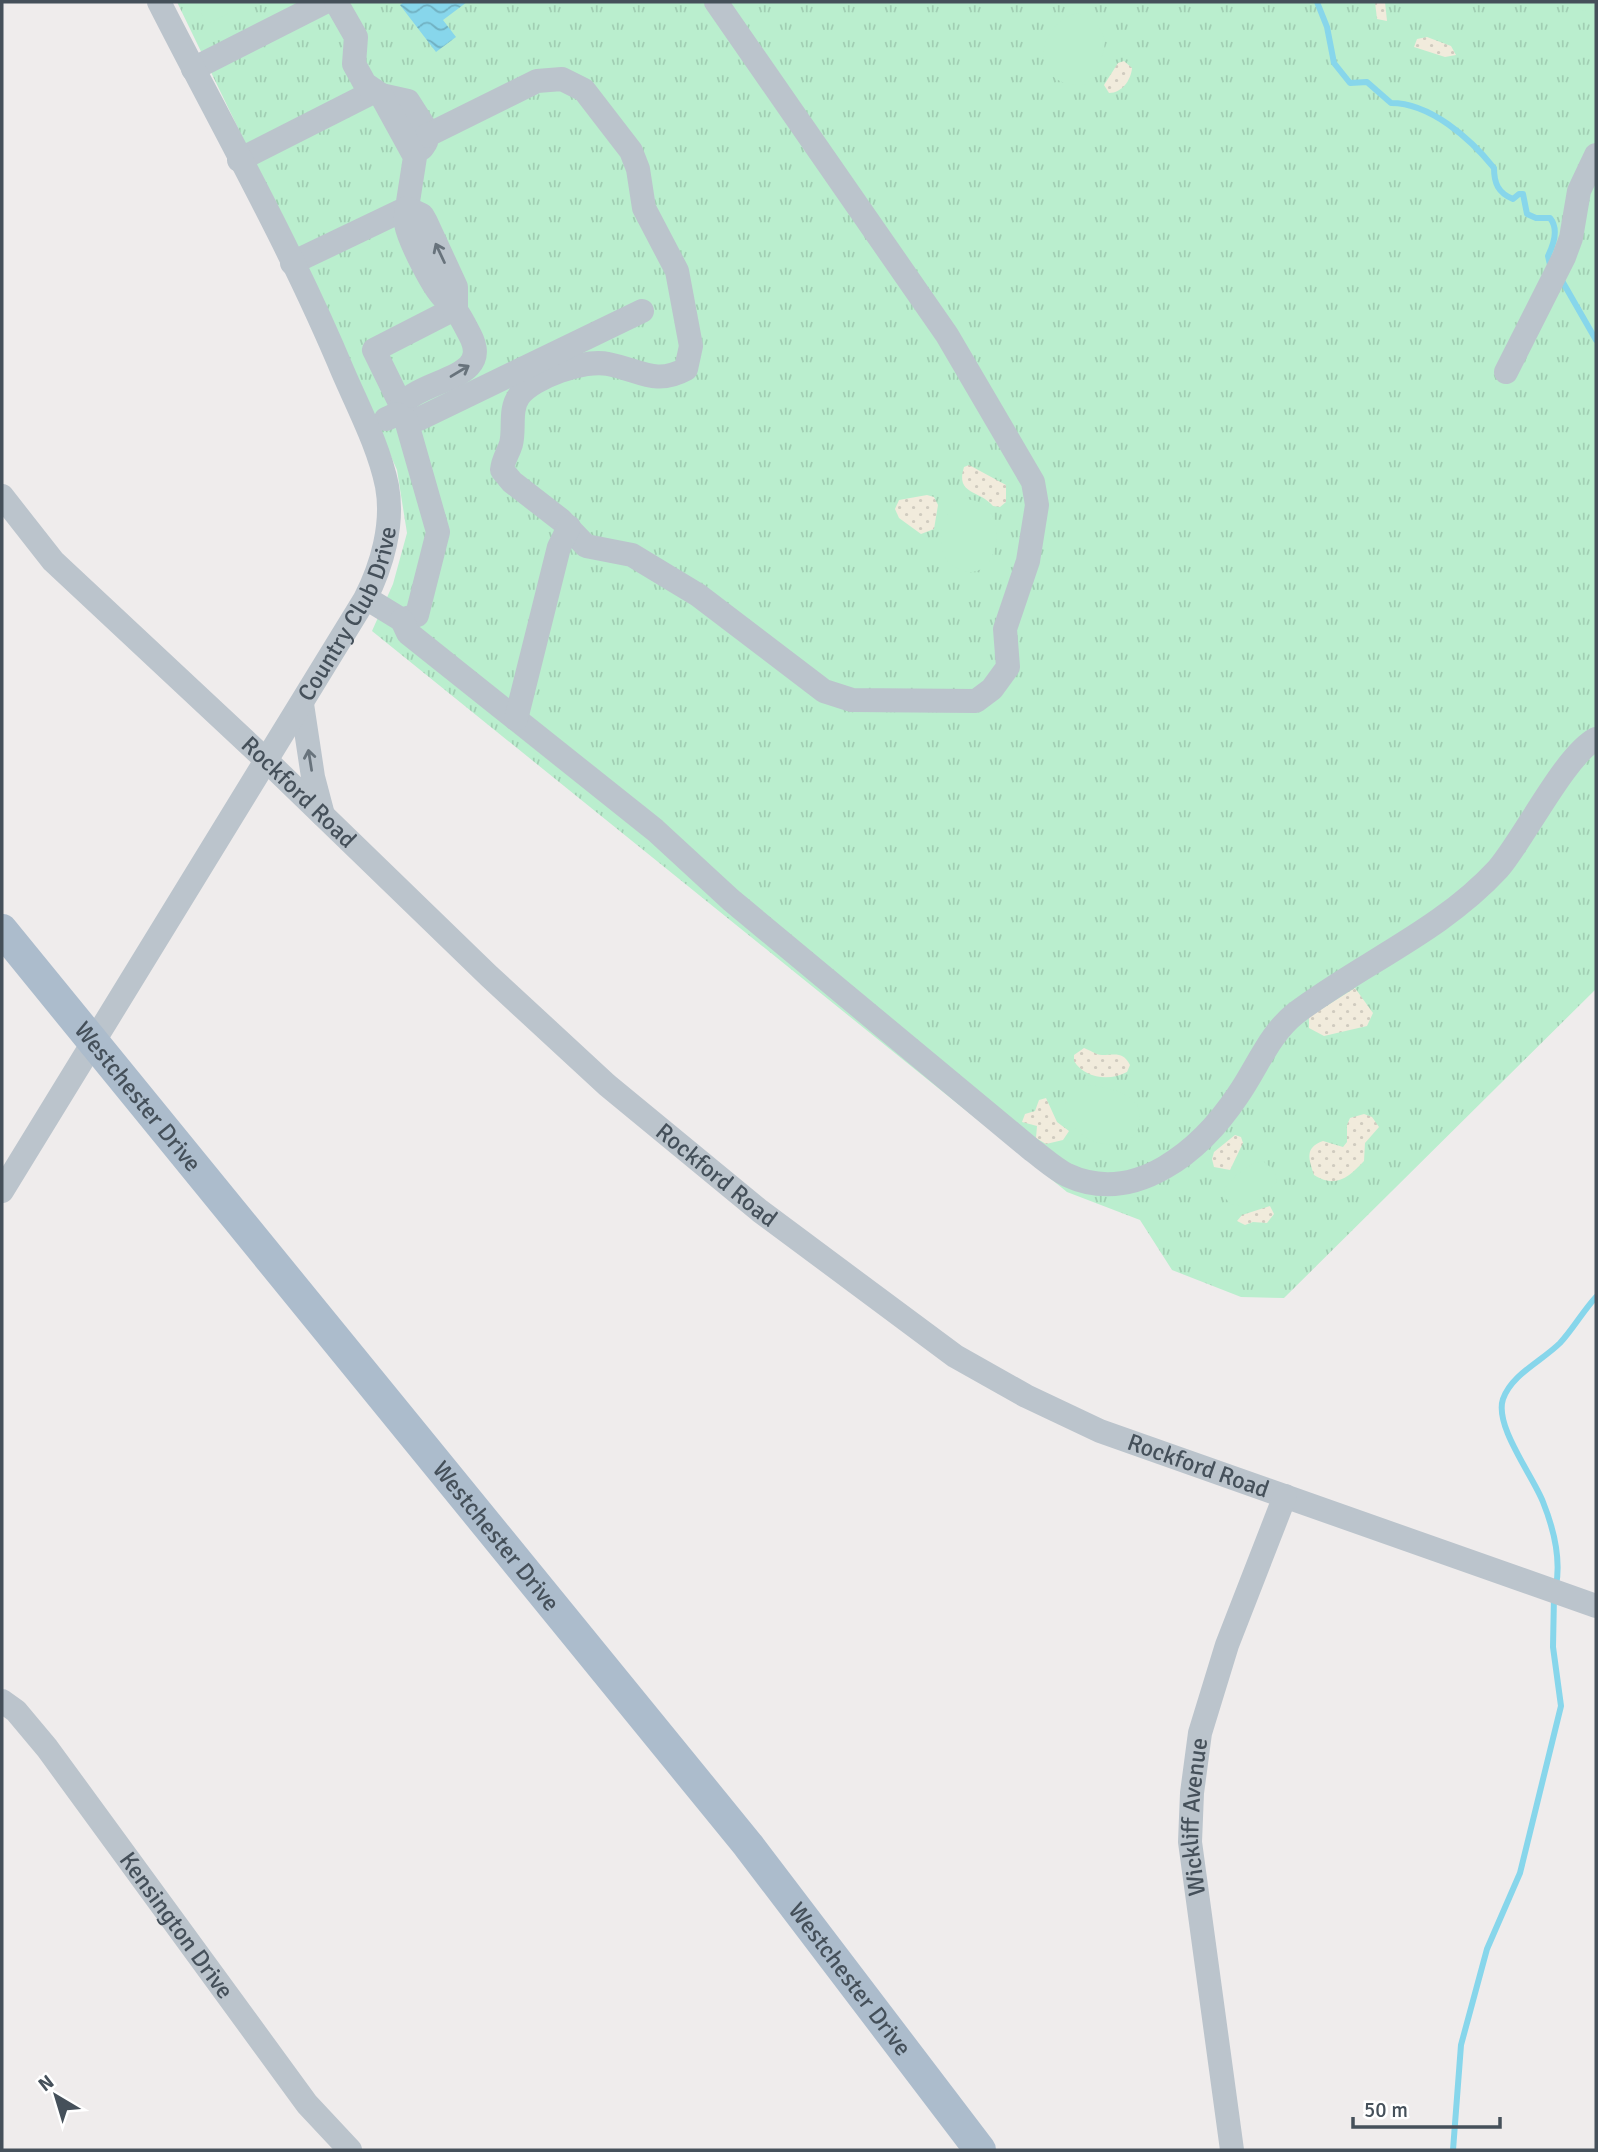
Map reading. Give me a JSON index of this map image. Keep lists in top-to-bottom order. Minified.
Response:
{"streets":{"main road":["Westchester Drive"],"street":["Country Club Drive","Rockford Road","Wickliff Avenue","Kensington Drive"]},"crossings":[["Country Club Drive","Rockford Road"],["Country Club Drive","Westchester Drive"],["Rockford Road","Wickliff Avenue"]],"scale_bar":"50 m","north":"top left"}
